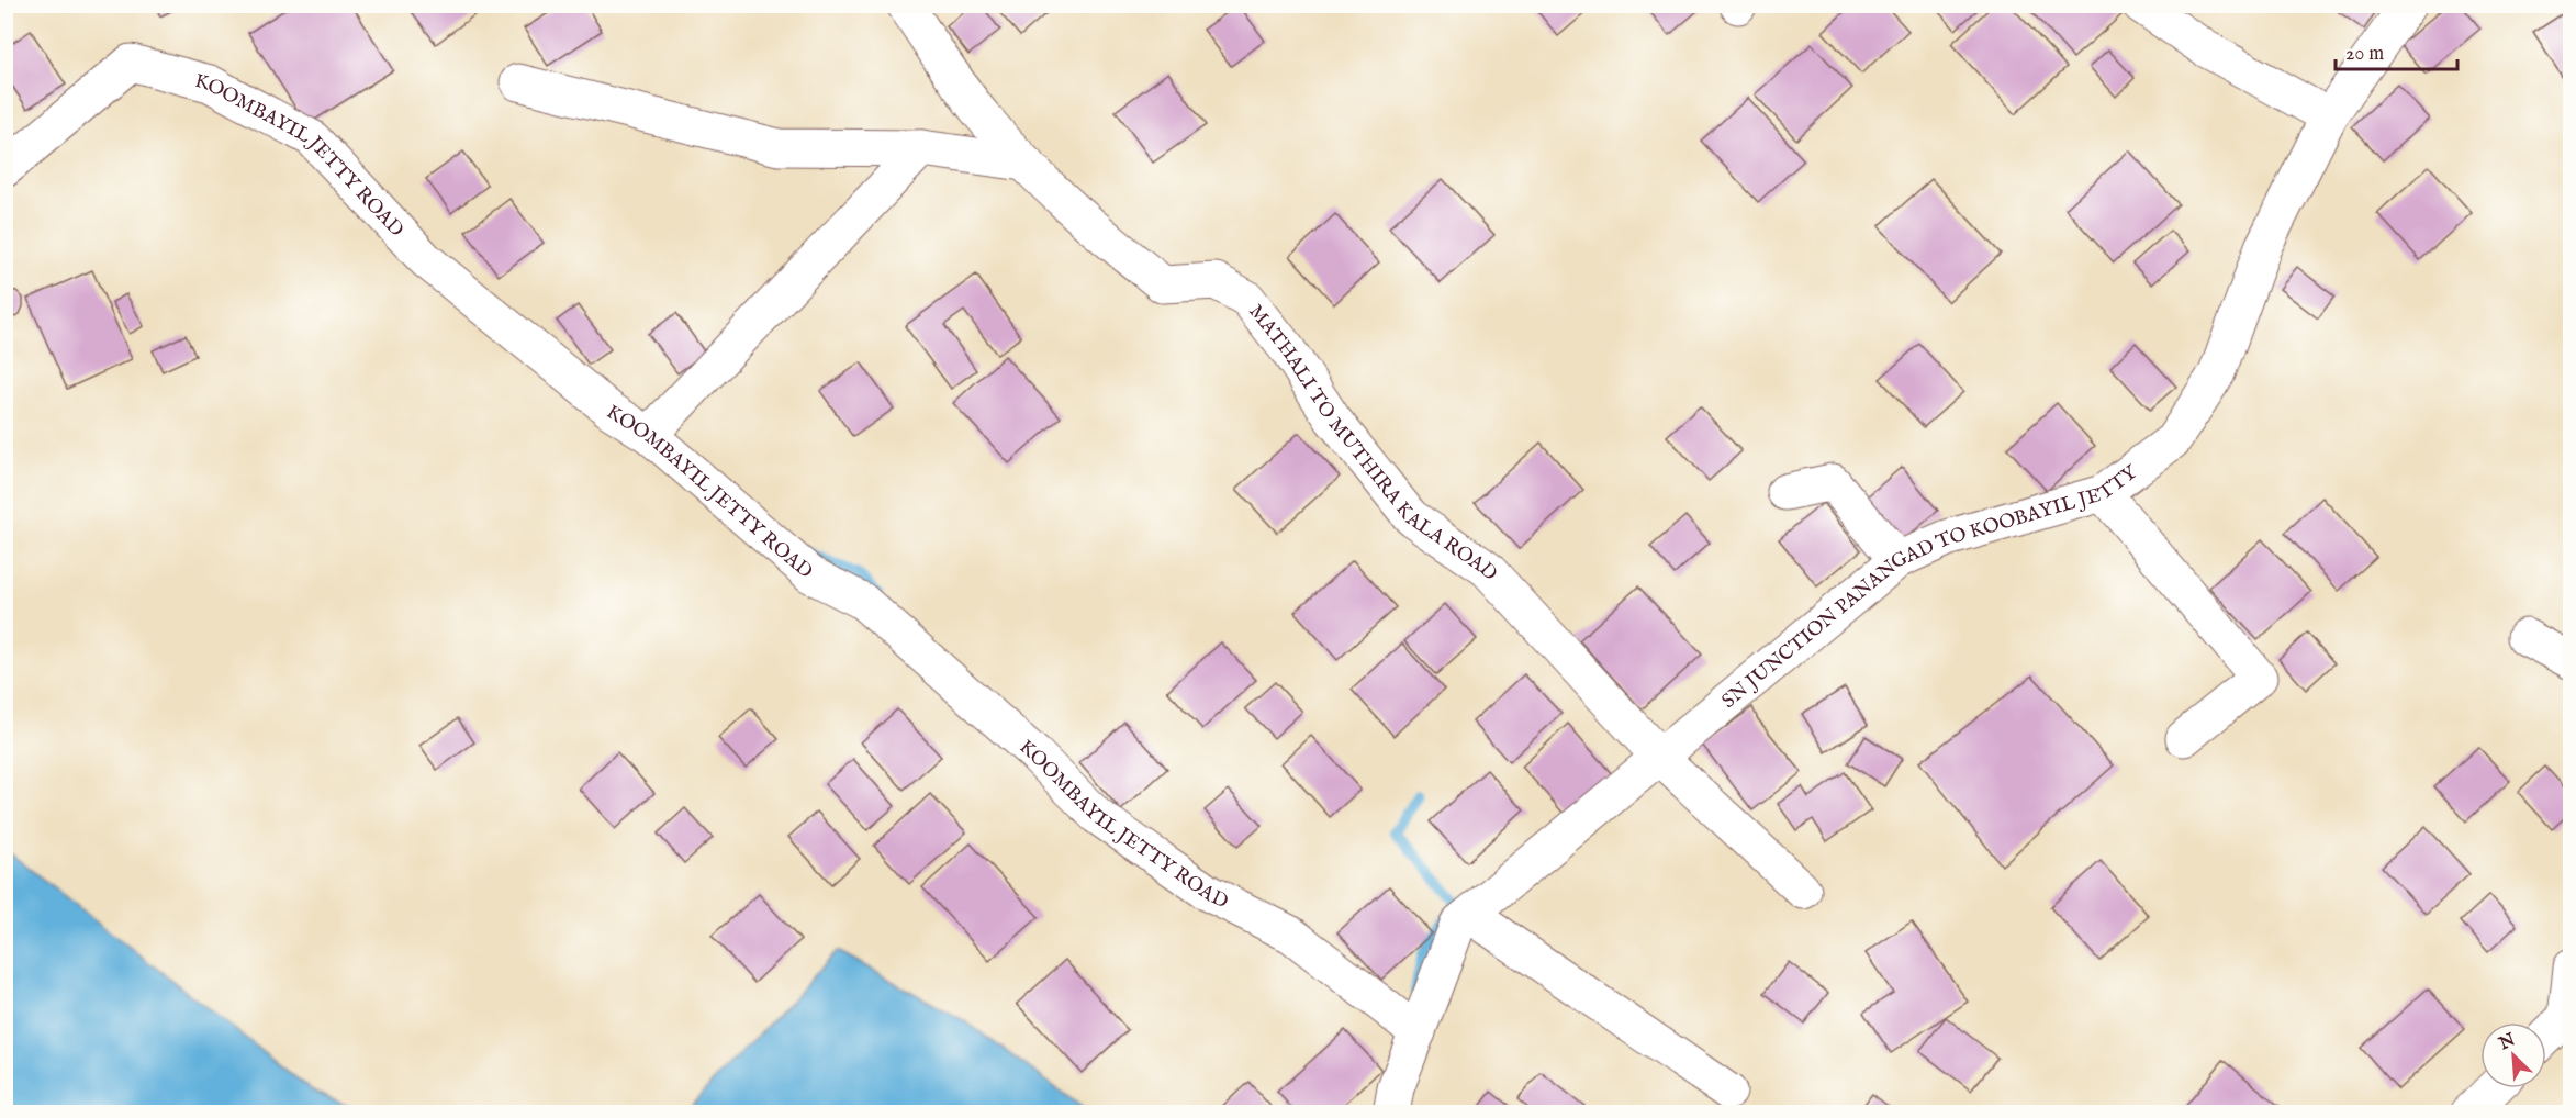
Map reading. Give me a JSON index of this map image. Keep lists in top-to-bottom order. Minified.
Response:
{"streets":{"street":["KOOMBAYIL JETTY ROAD","MATHALI TO MUTHIRA KALA ROAD","SN JUNCTION PANANGAD TO KOOBAYIL JETTY"]},"crossings":[["KOOMBAYIL JETTY ROAD","SN JUNCTION PANANGAD TO KOOBAYIL JETTY"],["MATHALI TO MUTHIRA KALA ROAD","SN JUNCTION PANANGAD TO KOOBAYIL JETTY"]],"scale_bar":"20 m","north":"top left"}
